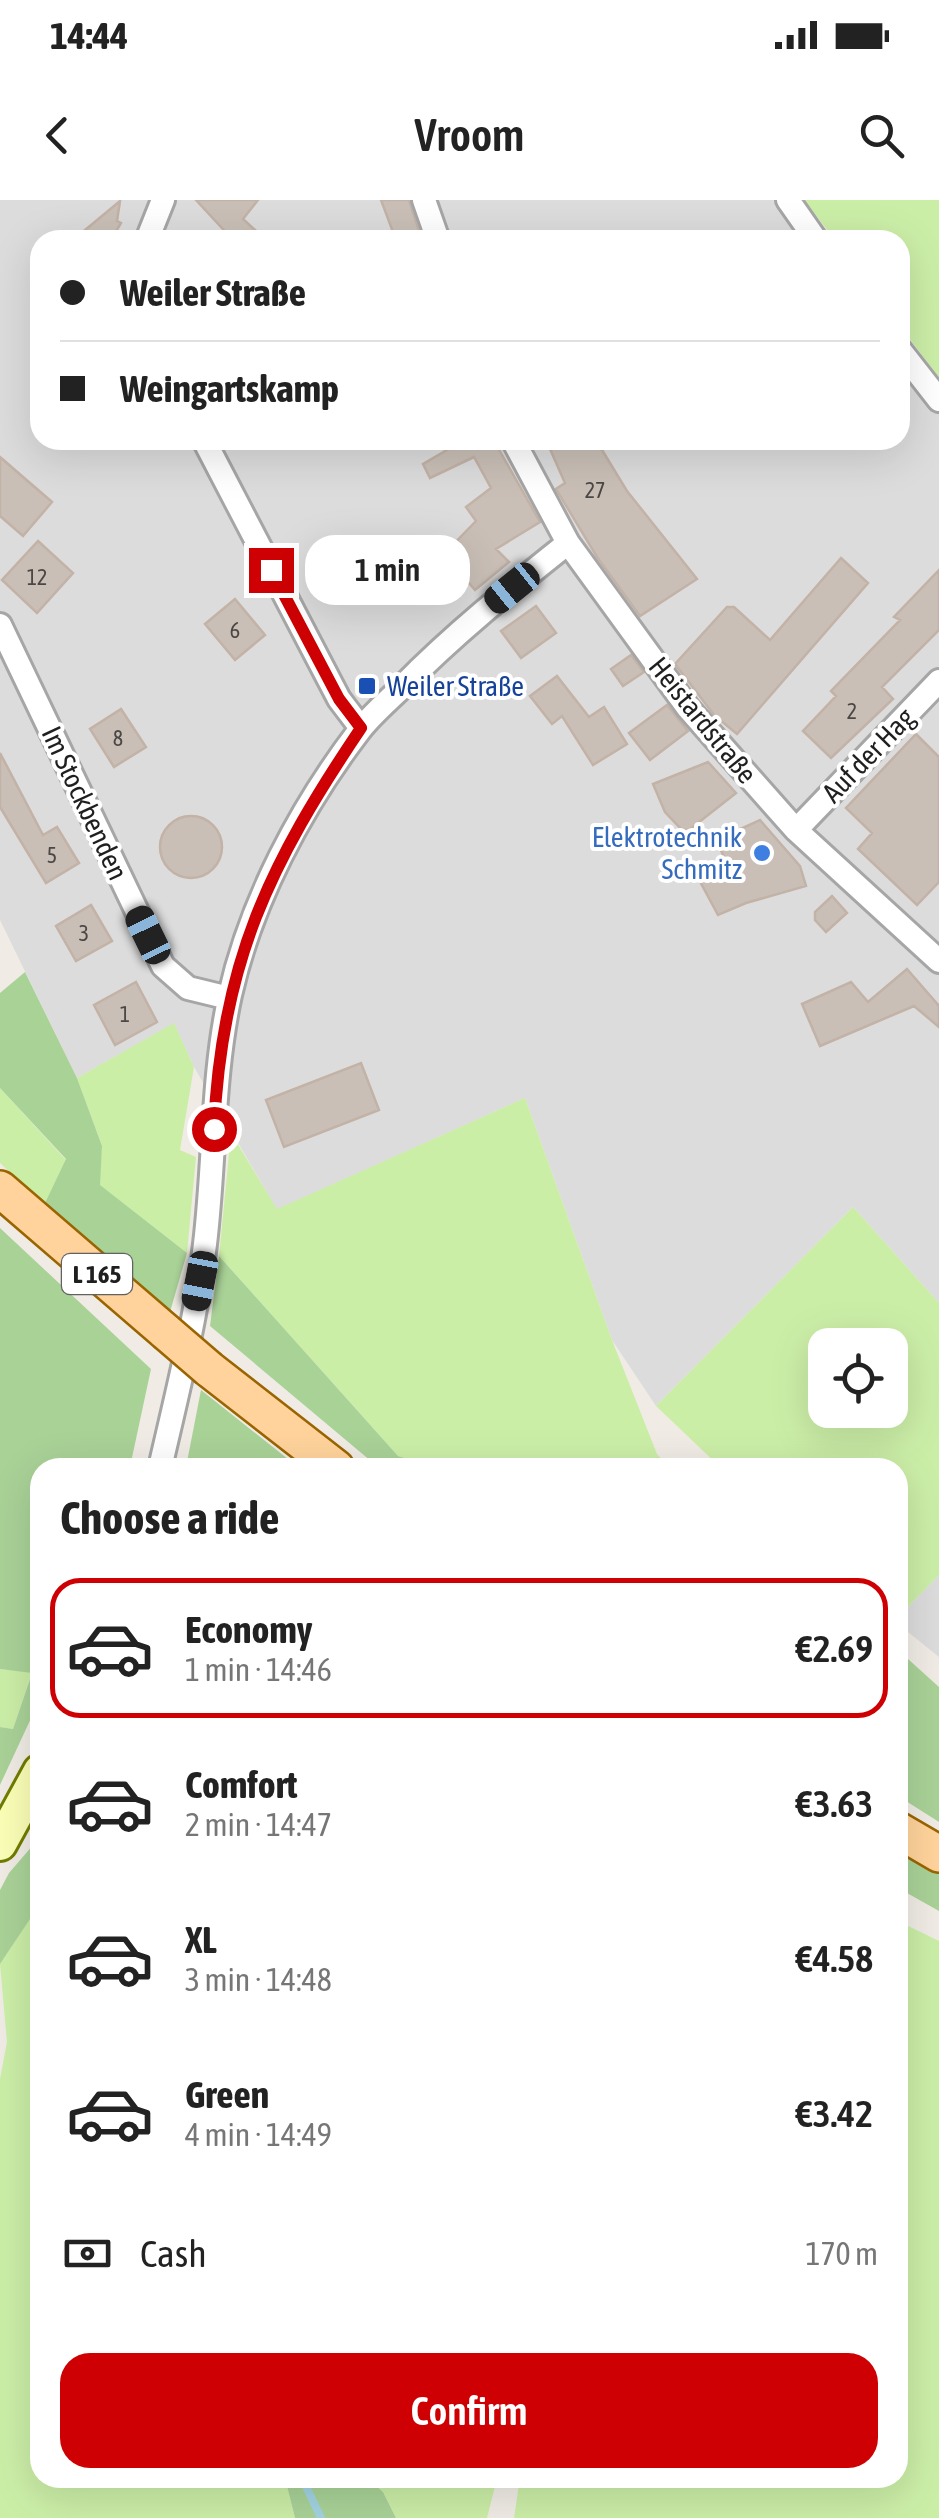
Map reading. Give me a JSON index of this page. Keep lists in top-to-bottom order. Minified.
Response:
{"streets":{"main road":["L 165"],"street":["Heistardstraße","Auf der Hag","Im Stockbenden"]},"crossings":[["Heistardstraße","Auf der Hag"]],"places":{"transit":["Weiler Straße"],"other":["Elektrotechnik Schmitz"]},"house_numbers":["27","12","6","2","8","5","3","1"],"page":{"status":"14:44","header":"Vroom","banner":["Weiler Straße","Weingartskamp"],"bubble":"1 min","heading":"Choose a ride","list":[{"name":"Economy","note":"1 min · 14:46","value":"€2.69"},{"name":"Comfort","note":"2 min · 14:47","value":"€3.63"},{"name":"XL","note":"3 min · 14:48","value":"€4.58"},{"name":"Green","note":"4 min · 14:49","value":"€3.42"}],"pay":["Cash","170 m"],"buttons":"Confirm"}}
